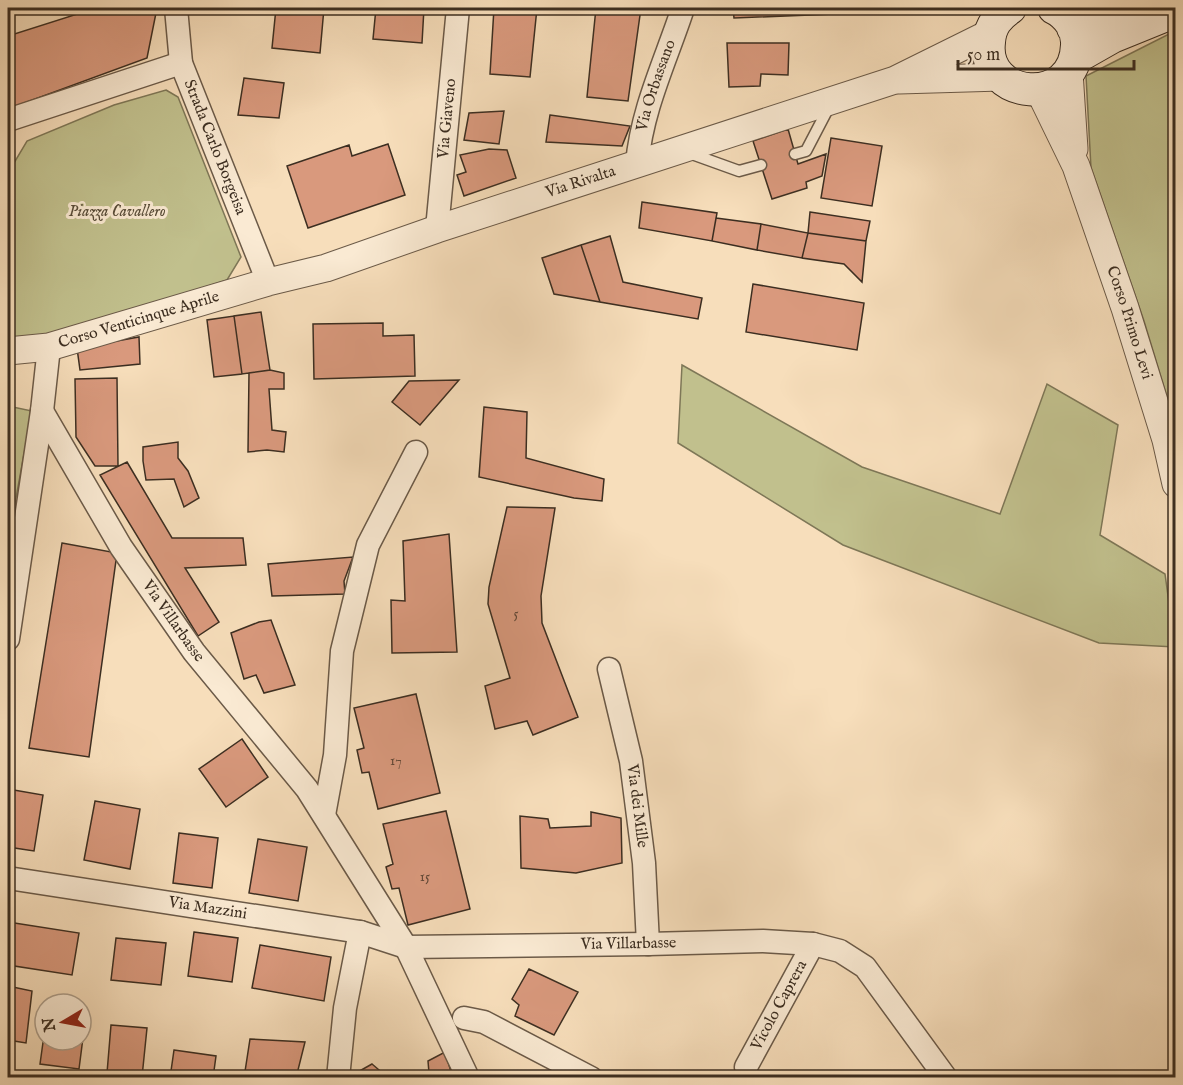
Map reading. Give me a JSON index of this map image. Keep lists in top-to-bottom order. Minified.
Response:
{"streets":{"street":["Via Orbassano","Via Giaveno","Strada Carlo Borgeisa","Via Rivalta","Corso Venticinque Aprile","Corso Primo Levi","Via Villarbasse","Via dei Mille","Via Mazzini","Vicolo Caprera"]},"crossings":[["Via Orbassano","Via Rivalta"],["Via Giaveno","Via Rivalta"],["Strada Carlo Borgeisa","Via Rivalta"],["Strada Carlo Borgeisa","Corso Venticinque Aprile"],["Via Rivalta","Corso Venticinque Aprile"],["Via Villarbasse","Via dei Mille"],["Via Villarbasse","Via Mazzini"],["Via Villarbasse","Vicolo Caprera"]],"parks":["Piazza Cavallero"],"house_numbers":["5","17","15"],"scale_bar":"50 m","north":"left"}
